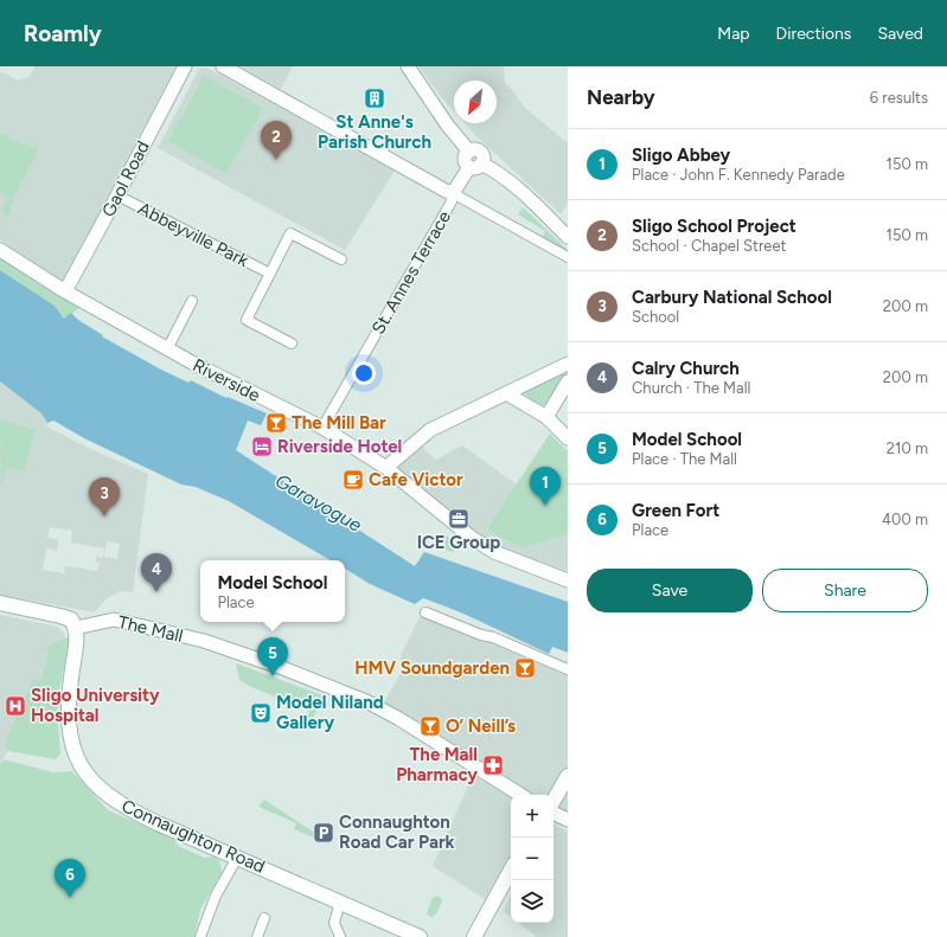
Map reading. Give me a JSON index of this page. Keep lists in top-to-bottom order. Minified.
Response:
{"streets":{"main road":["Connaughton Road"],"street":["Gaol Road","Abbeyville Park","St. Annes Terrace","Riverside","The Mall"]},"crossings":[["Gaol Road","Abbeyville Park"],["Gaol Road","Riverside"],["St. Annes Terrace","Riverside"],["The Mall","Connaughton Road"]],"water":["Garavogue"],"places":{"building":["St Anne's Parish Church"],"bar":["The Mill Bar","HMV Soundgarden","O’ Neill’s"],"hotel":["Riverside Hotel"],"cafe":["Cafe Victor"],"office":["ICE Group"],"hospital":["Sligo University Hospital"],"theatre":["Model Niland Gallery"],"pharmacy":["The Mall Pharmacy"],"parking":["Connaughton Road Car Park"]},"north":"bottom left","page":{"header":"Roamly","nav":["Map","Directions","Saved"],"heading":["Nearby","6 results"],"pins":["2","1","3","4","5","6"],"list":[{"mark":"1","name":"Sligo Abbey","note":"Place · John F. Kennedy Parade","value":"150 m"},{"mark":"2","name":"Sligo School Project","note":"School · Chapel Street","value":"150 m"},{"mark":"3","name":"Carbury National School","note":"School","value":"200 m"},{"mark":"4","name":"Calry Church","note":"Church · The Mall","value":"200 m"},{"mark":"5","name":"Model School","note":"Place · The Mall","value":"210 m"},{"mark":"6","name":"Green Fort","note":"Place","value":"400 m"}],"buttons":["Save","Share"],"popup":["Model School","Place"],"map_buttons":["+","−"]}}
